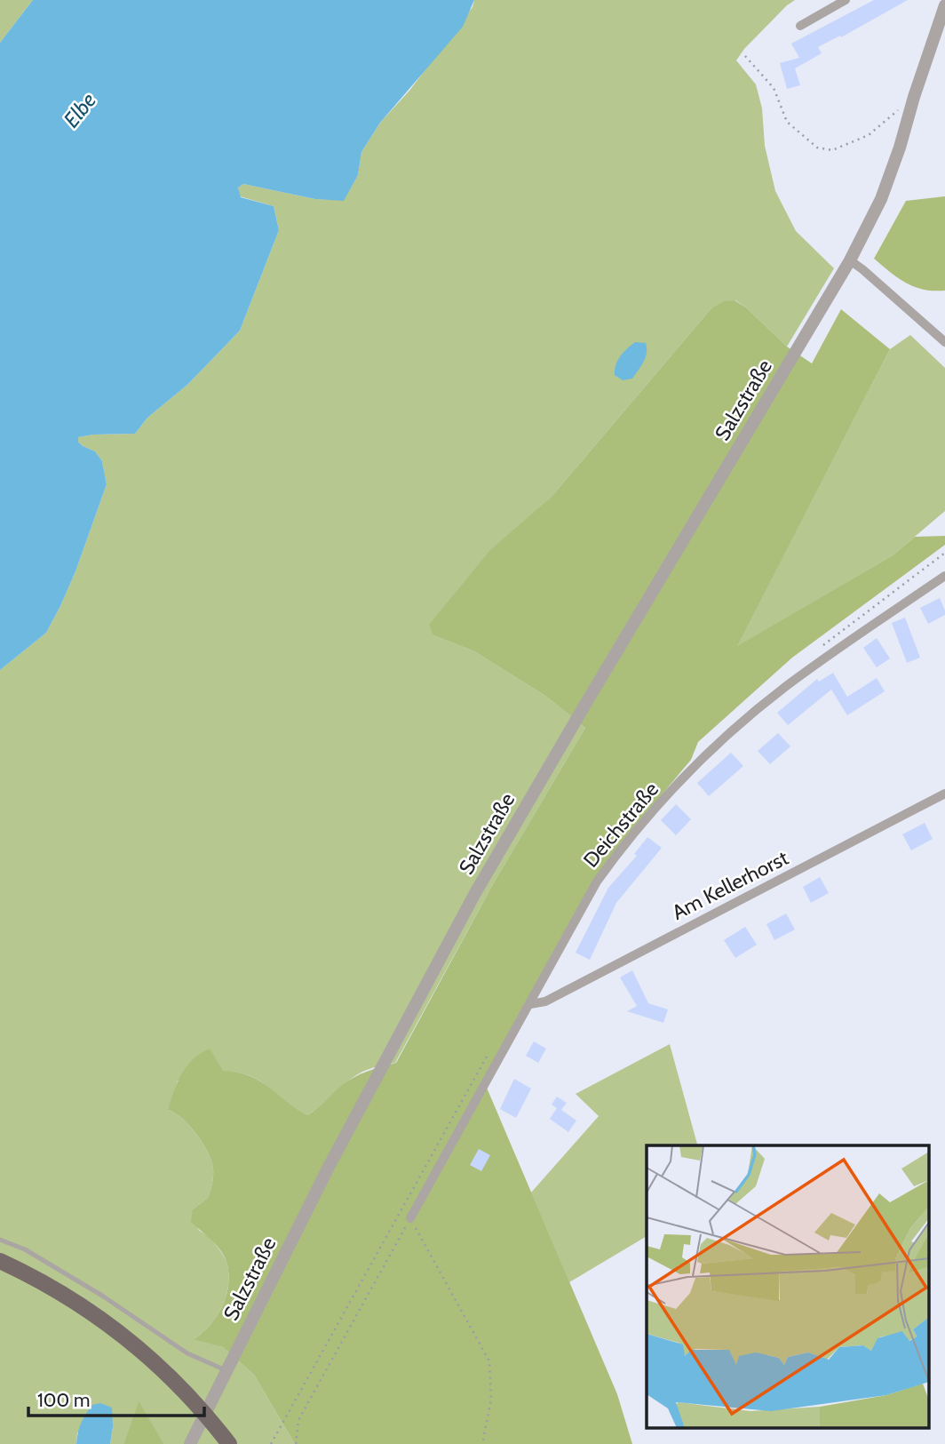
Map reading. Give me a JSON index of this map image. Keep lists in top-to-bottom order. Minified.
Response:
{"streets":{"street":["Salzstraße","Deichstraße","Am Kellerhorst"]},"crossings":[["Deichstraße","Am Kellerhorst"]],"water":["Elbe"],"scale_bar":"100 m"}
